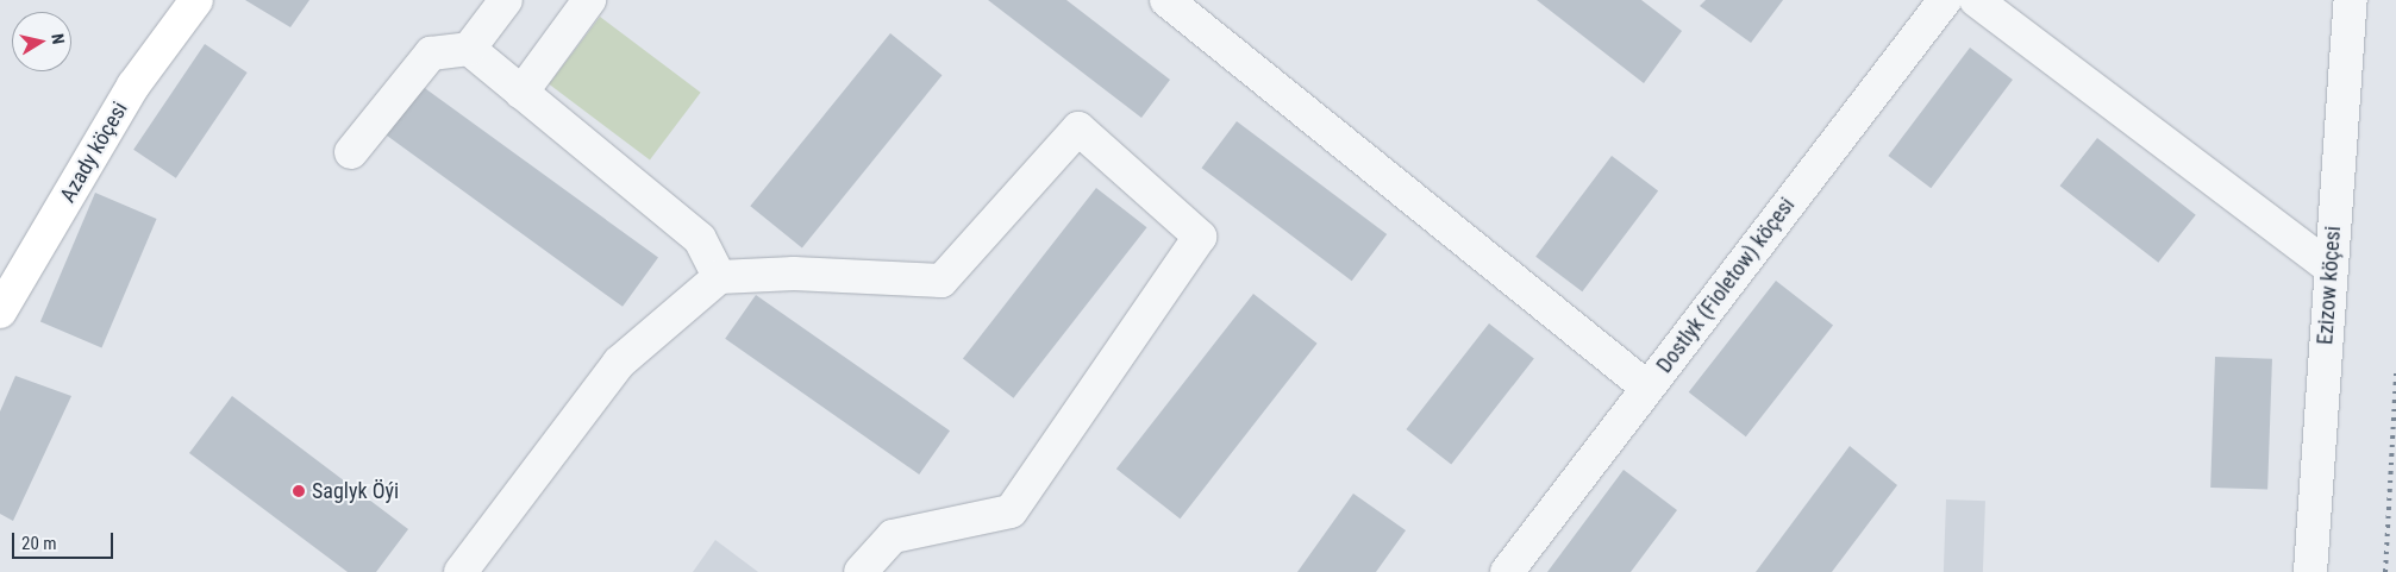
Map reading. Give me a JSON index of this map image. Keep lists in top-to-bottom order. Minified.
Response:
{"streets":{"main road":["Azady köçesi"],"street":["Dostlyk (Fioletow) köçesi","Ezizow köçesi"]},"places":["Saglyk Öýi"],"scale_bar":"20 m","north":"right"}
